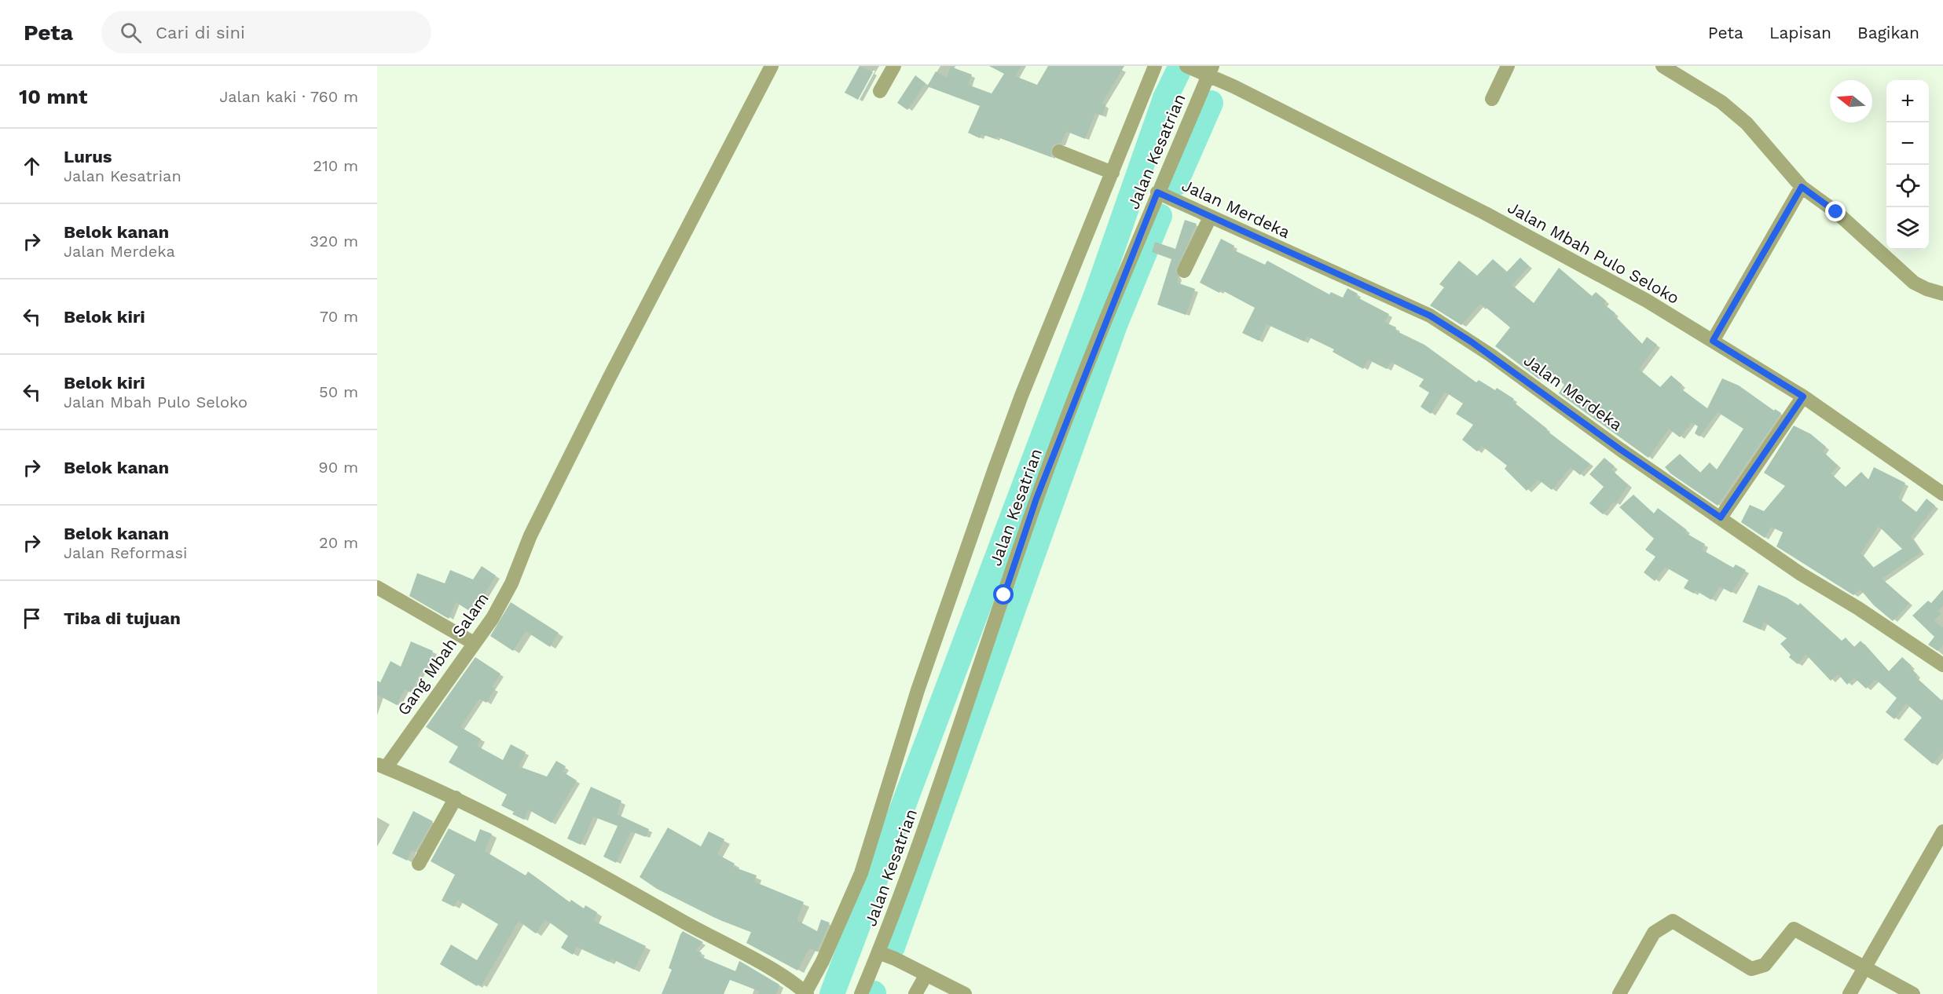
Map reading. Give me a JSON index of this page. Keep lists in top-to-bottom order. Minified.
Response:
{"streets":{"street":["Jalan Kesatrian","Jalan Merdeka","Jalan Mbah Pulo Seloko","Gang Mbah Salam"]},"crossings":[["Jalan Kesatrian","Jalan Merdeka"],["Jalan Kesatrian","Jalan Mbah Pulo Seloko"]],"north":"left","page":{"header":"Peta","search":"Cari di sini","nav":["Peta","Lapisan","Bagikan"],"heading":["10 mnt","Jalan kaki · 760 m"],"map_buttons":["+","−"],"list":[["Lurus","Jalan Kesatrian","210 m"],["Belok kanan","Jalan Merdeka","320 m"],["Belok kiri","70 m"],["Belok kiri","Jalan Mbah Pulo Seloko","50 m"],["Belok kanan","90 m"],["Belok kanan","Jalan Reformasi","20 m"],"Tiba di tujuan"]}}
